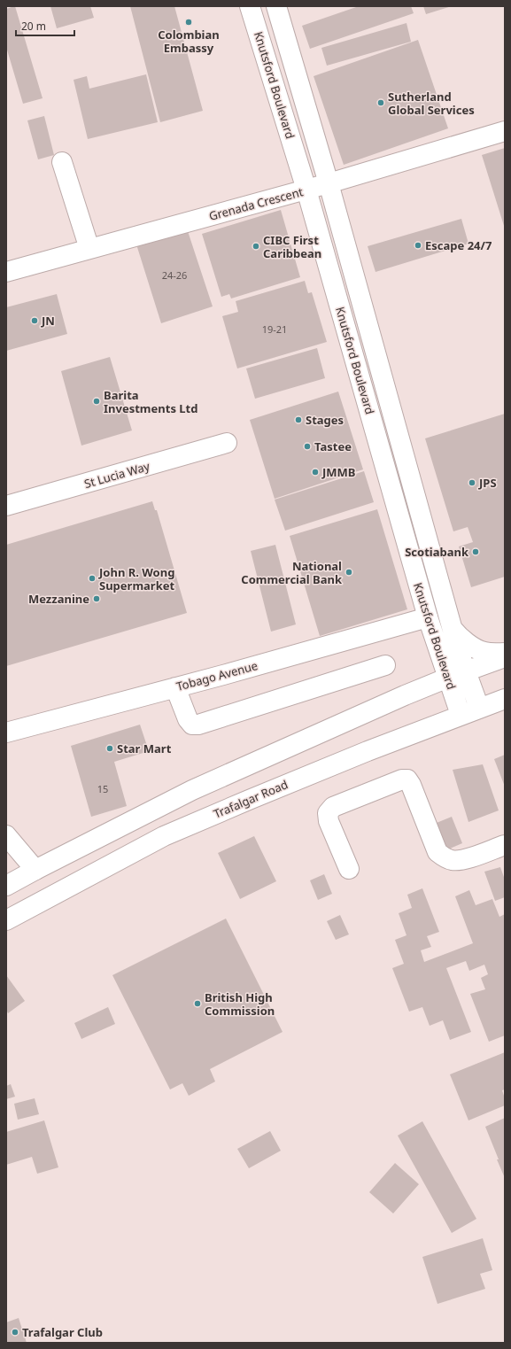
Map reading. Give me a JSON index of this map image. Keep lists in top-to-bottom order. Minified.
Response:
{"streets":{"main road":["Knutsford Boulevard","Grenada Crescent","St Lucia Way","Tobago Avenue","Trafalgar Road"]},"crossings":[["Knutsford Boulevard","Grenada Crescent"],["Knutsford Boulevard","Tobago Avenue"],["Knutsford Boulevard","Trafalgar Road"]],"places":["Colombian Embassy","Sutherland Global Services","Escape 24/7","CIBC First Caribbean","JN","Barita Investments Ltd","Stages","Tastee","JMMB","JPS","Scotiabank","National Commercial Bank","John R. Wong Supermarket","Mezzanine","Star Mart","British High Commission","Trafalgar Club"],"house_numbers":["24-26","19-21","15"],"scale_bar":"20 m"}
